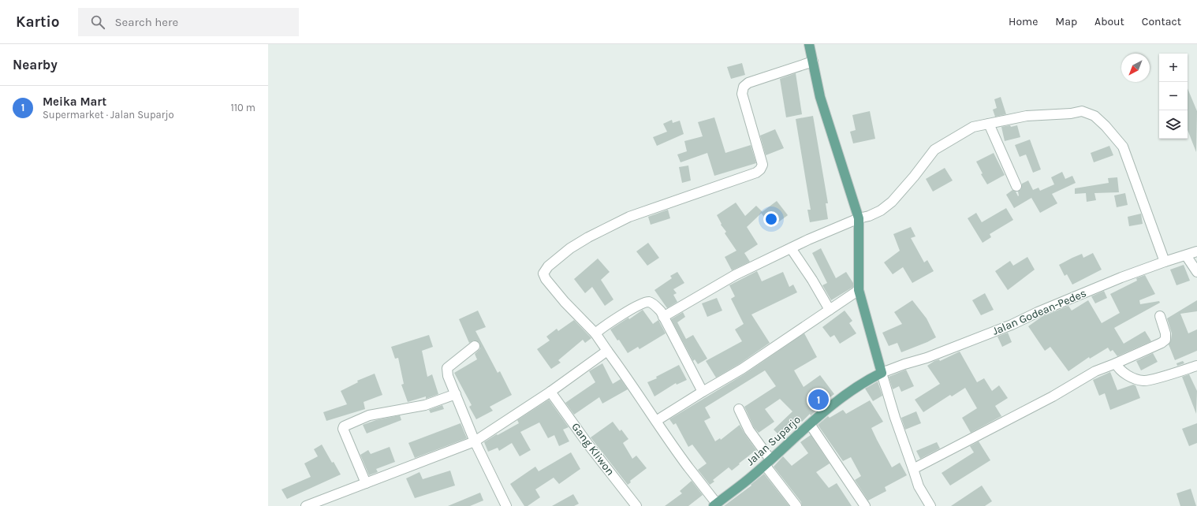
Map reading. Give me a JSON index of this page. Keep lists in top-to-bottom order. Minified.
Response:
{"streets":{"main road":["Jalan Suparjo"],"street":["Jalan Godean-Pedes","Gang Kliwon"]},"crossings":[["Jalan Godean-Pedes","Jalan Suparjo"]],"north":"bottom left","page":{"header":"Kartio","search":"Search here","nav":["Home","Map","About","Contact"],"heading":"Nearby","map_buttons":["+","−"],"list":[{"mark":"1","name":"Meika Mart","note":"Supermarket · Jalan Suparjo","value":"110 m"}],"pins":"1"}}
